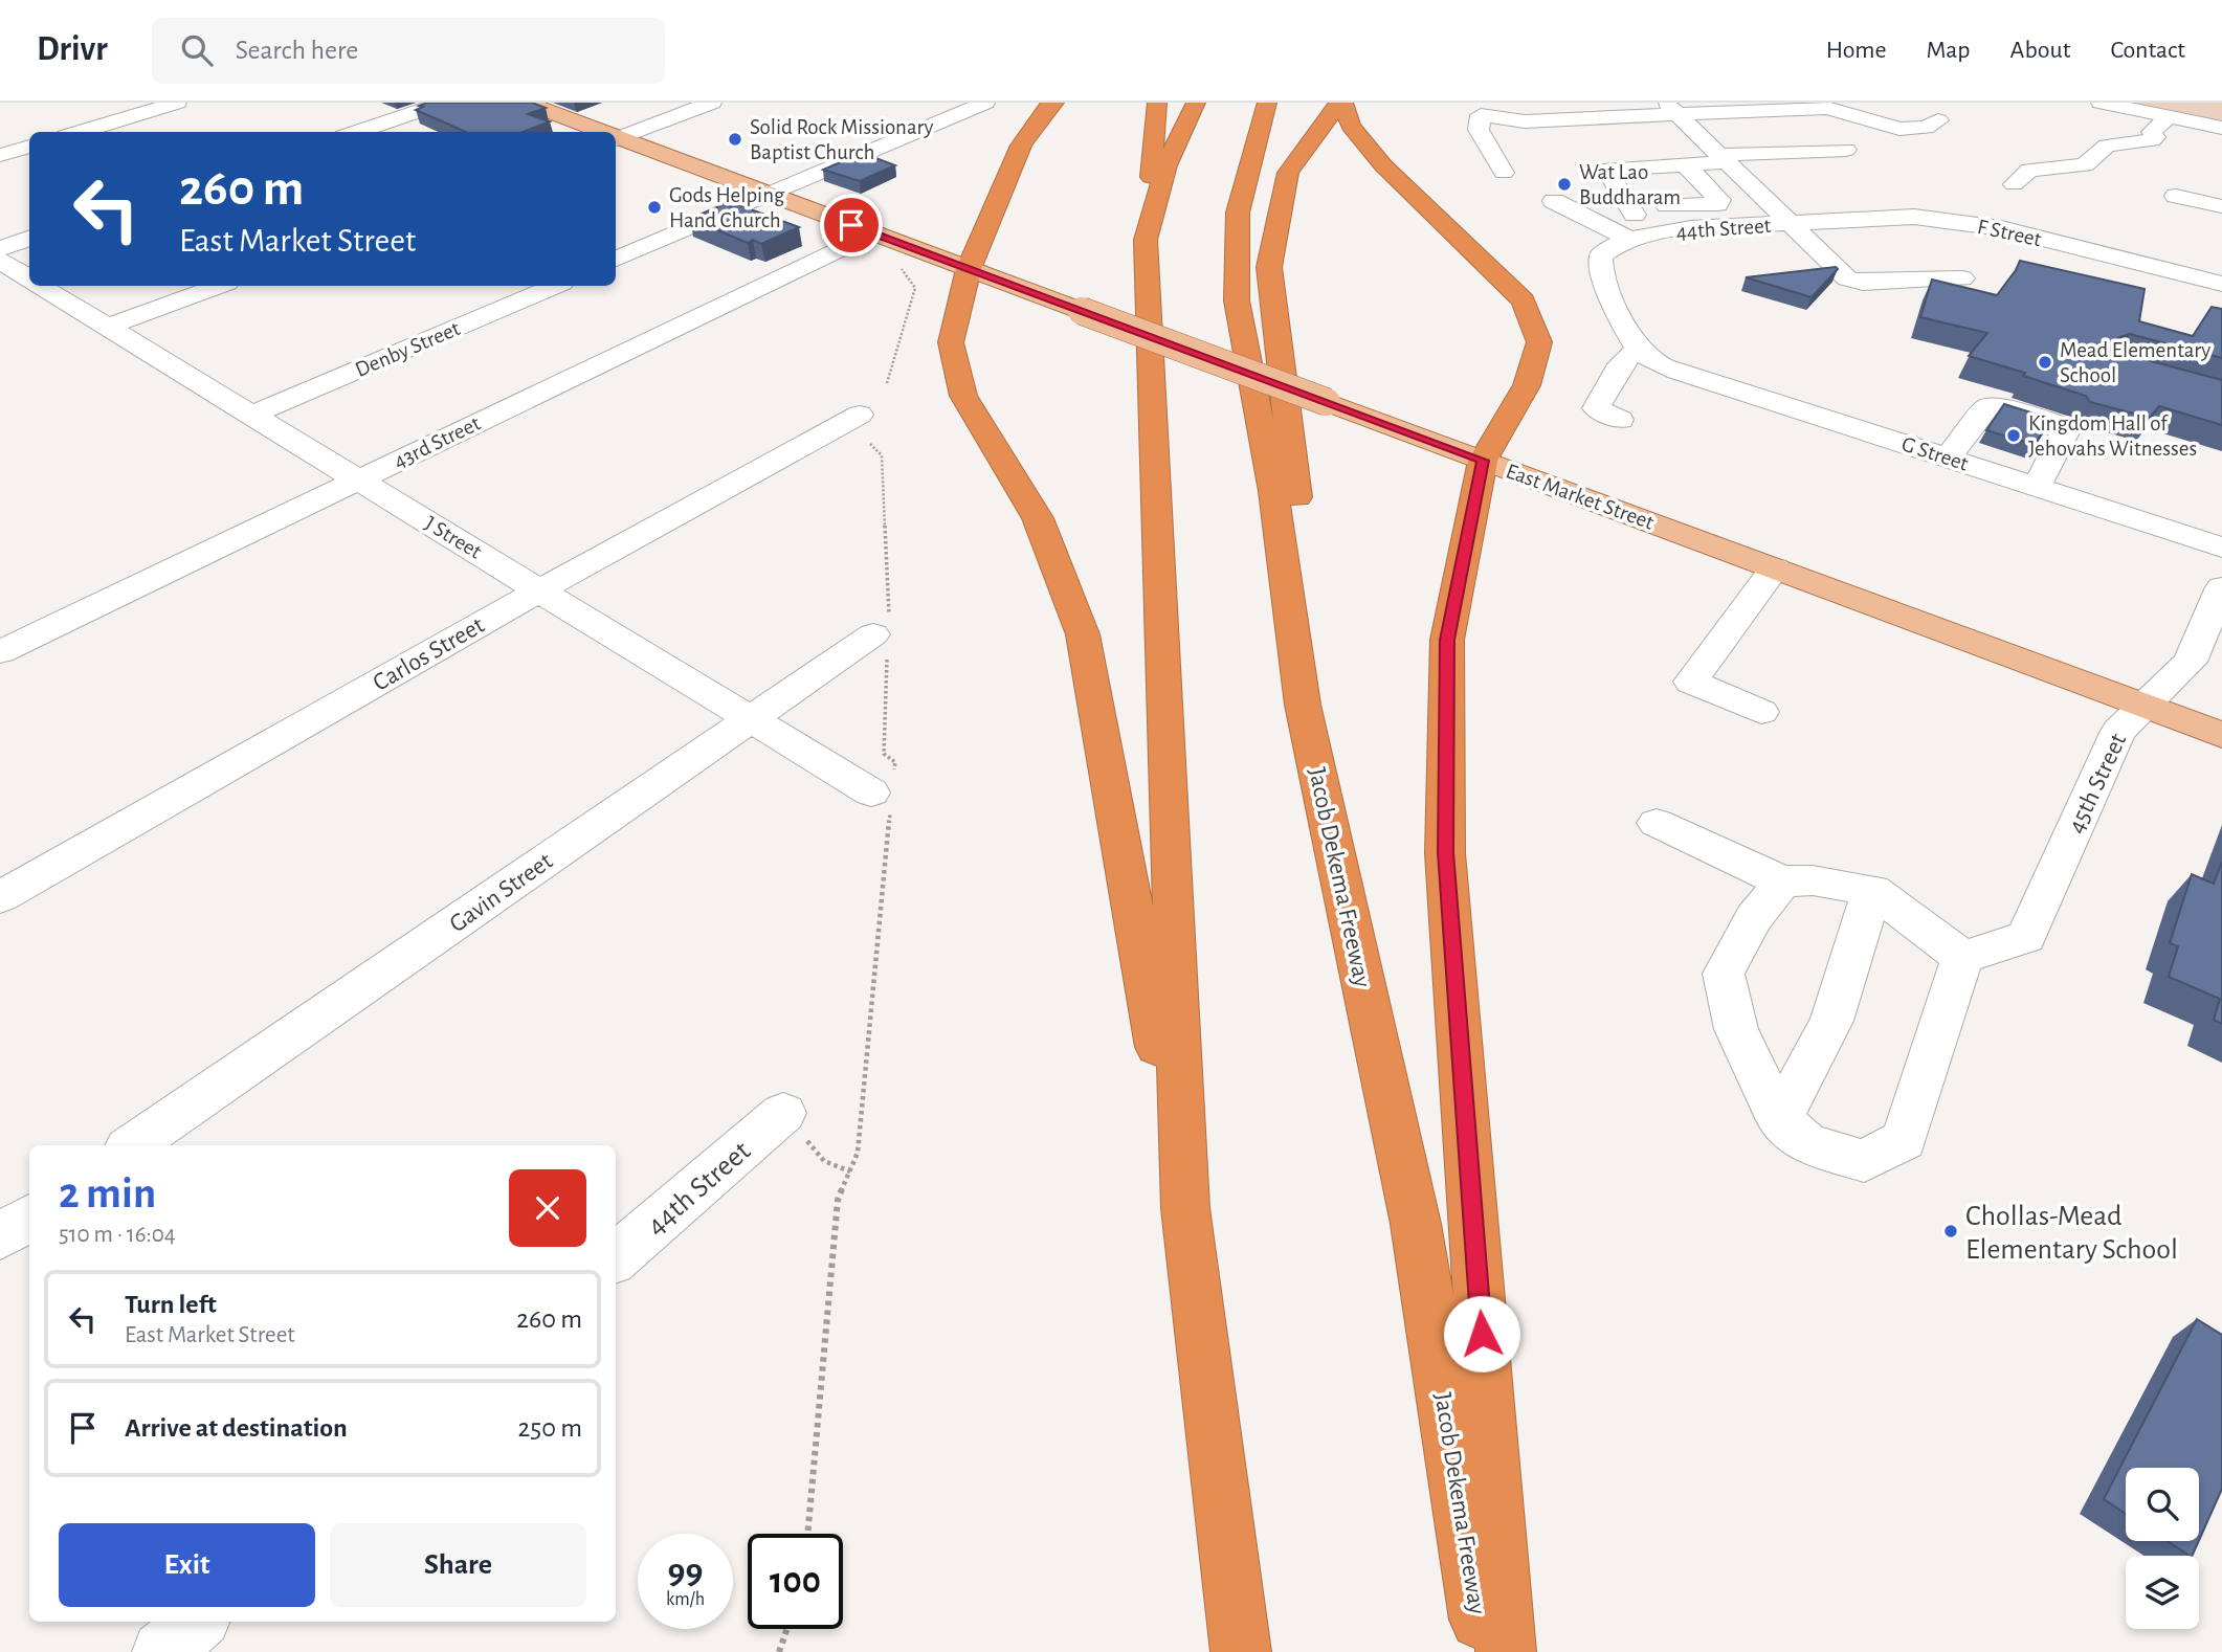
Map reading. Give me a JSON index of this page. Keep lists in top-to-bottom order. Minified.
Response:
{"streets":{"highway":["Jacob Dekema Freeway"],"main road":["East Market Street"],"street":["44th Street","F Street","Denby Street","43rd Street","G Street","J Street","Carlos Street","45th Street","Gavin Street"]},"crossings":[["44th Street","F Street"],["44th Street","G Street"],["Denby Street","J Street"],["43rd Street","East Market Street"],["43rd Street","J Street"],["East Market Street","45th Street"],["J Street","Carlos Street"],["J Street","Gavin Street"]],"places":["Solid Rock Missionary Baptist Church","Wat Lao Buddharam","Gods Helping Hand Church","Mead Elementary School","Kingdom Hall of Jehovahs Witnesses","Chollas-Mead Elementary School"],"page":{"header":"Drivr","search":"Search here","nav":["Home","Map","About","Contact"],"turn":["260 m","East Market Street"],"heading":["2 min","510 m · 16:04"],"list":[{"name":"Turn left","note":"East Market Street","value":"260 m"},{"name":"Arrive at destination","value":"250 m"}],"buttons":["Exit","Share"],"speed":"99 km/h","limit":"100"}}
